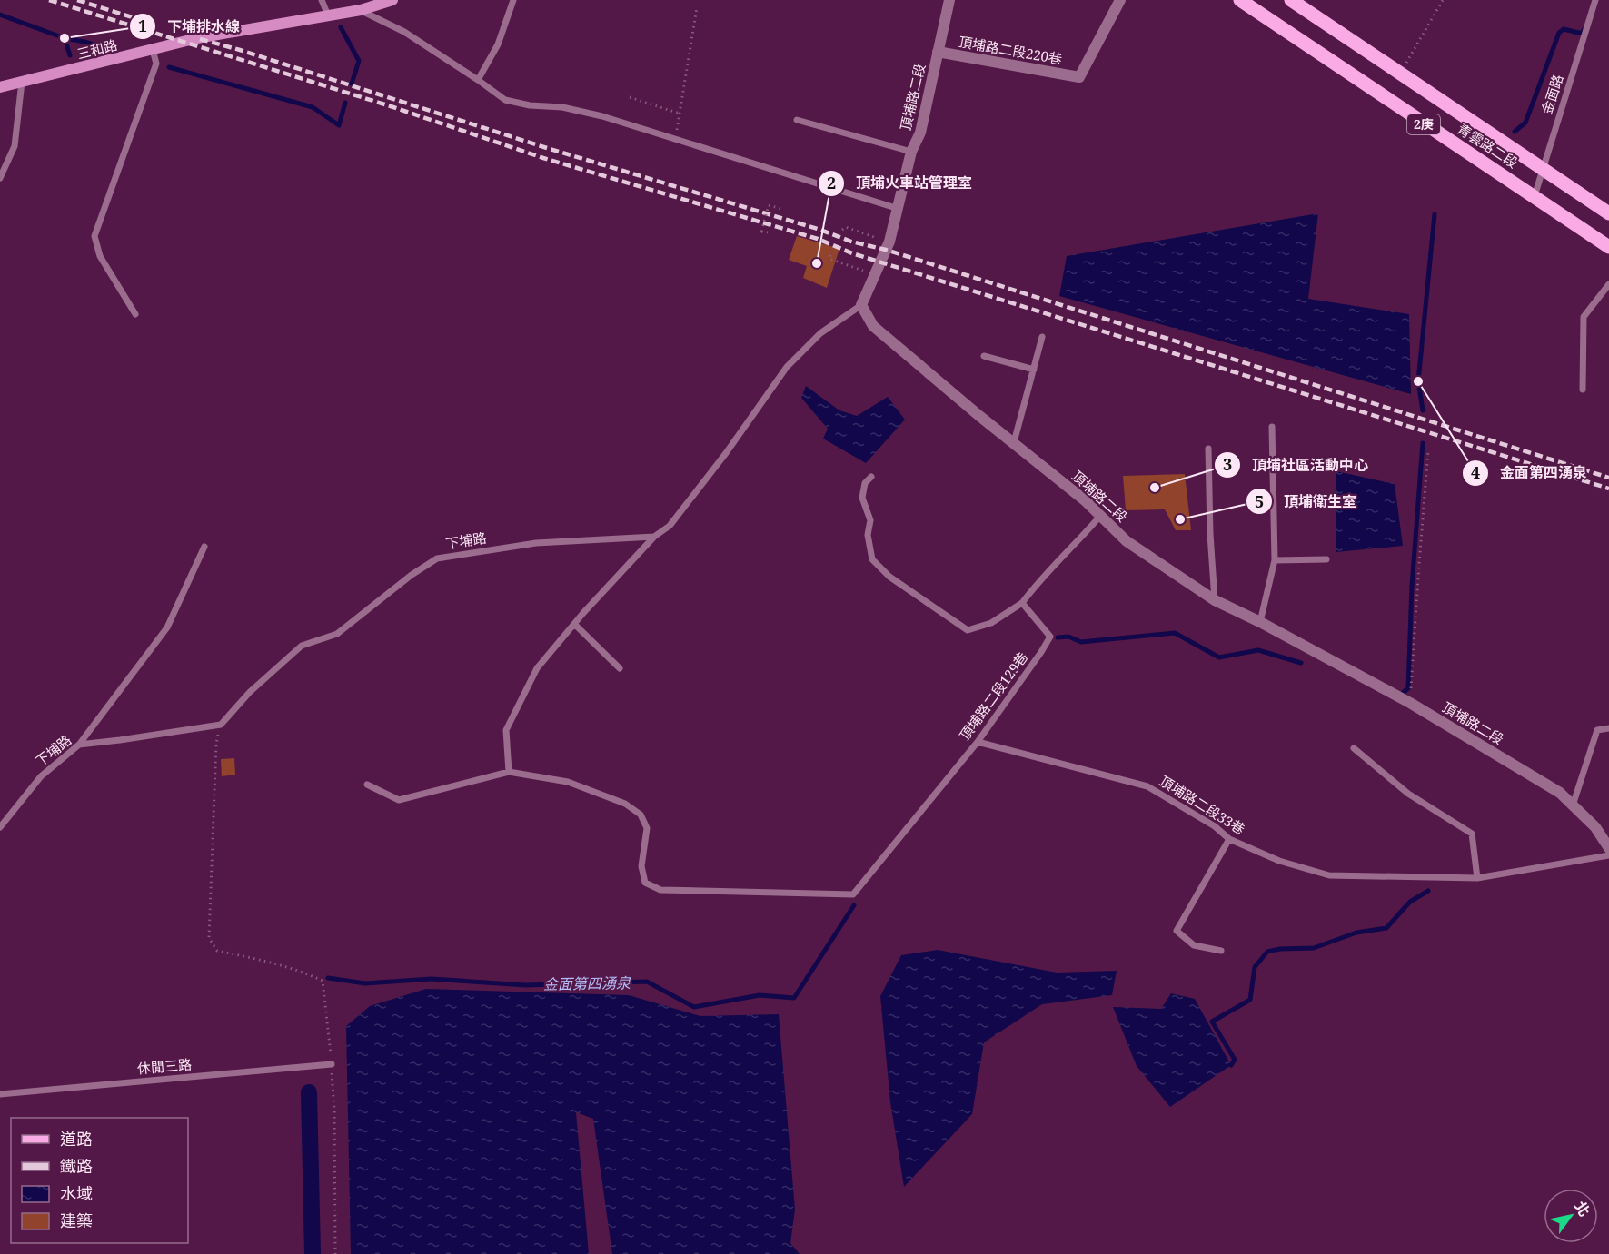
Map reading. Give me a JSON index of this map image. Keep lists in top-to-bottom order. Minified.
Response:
{"streets":{"main road":["三和路","2庚","青雲路二段"],"street":["頂埔路二段220巷","頂埔路二段"],"lane":["金面路","下埔路","頂埔路二段129巷","頂埔路二段33巷","休閒三路"]},"crossings":[["頂埔路二段220巷","頂埔路二段"],["金面路","青雲路二段"],["頂埔路二段129巷","頂埔路二段33巷"]],"water":["金面第四湧泉"],"places":["下埔排水線","頂埔火車站管理室","金面第四湧泉","頂埔社區活動中心","頂埔衛生室"],"legend":["道路","鐵路","水域","建築"],"north":"top right"}
